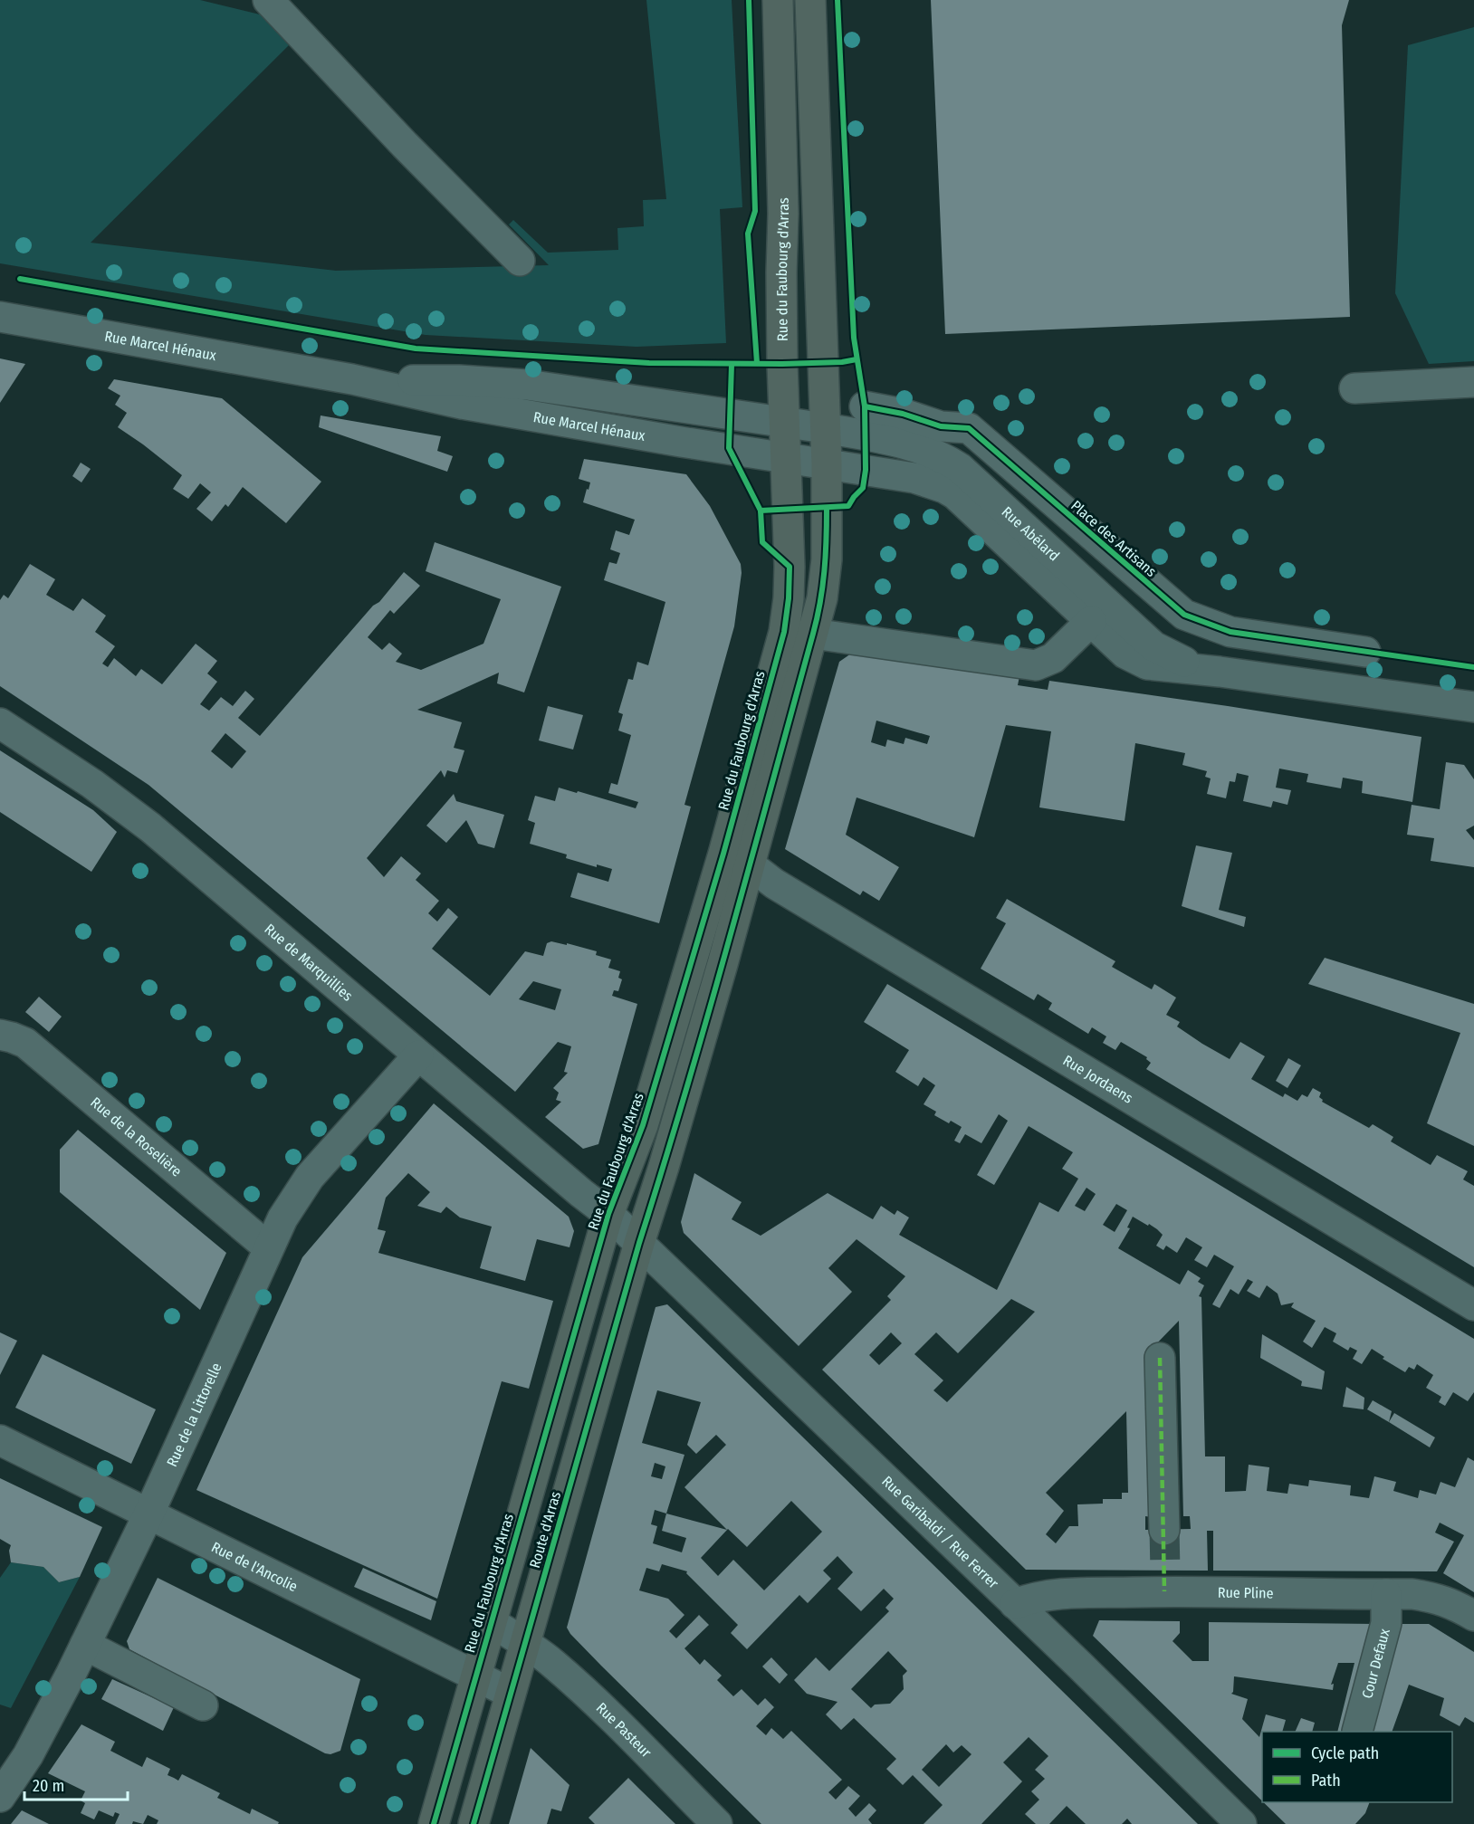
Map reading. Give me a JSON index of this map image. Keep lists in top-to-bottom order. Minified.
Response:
{"streets":{"main road":["Rue du Faubourg d'Arras","Route d'Arras"],"street":["Rue Marcel Hénaux","Rue Abélard","Place des Artisans","Rue de Marquillies","Rue Jordaens","Rue de la Roselière","Rue de la Littorelle","Rue Garibaldi / Rue Ferrer","Rue de l'Ancolie","Rue Pline","Cour Defaux","Rue Pasteur"]},"crossings":[["Rue du Faubourg d'Arras","Rue Marcel Hénaux"],["Rue du Faubourg d'Arras","Rue de Marquillies"],["Rue du Faubourg d'Arras","Rue Jordaens"],["Rue du Faubourg d'Arras","Rue Garibaldi / Rue Ferrer"],["Rue du Faubourg d'Arras","Rue de l'Ancolie"],["Rue du Faubourg d'Arras","Rue Pasteur"],["Rue Marcel Hénaux","Rue Abélard"],["Rue de Marquillies","Rue de la Littorelle"],["Rue de Marquillies","Rue Garibaldi / Rue Ferrer"],["Rue de la Roselière","Rue de la Littorelle"],["Rue de la Littorelle","Rue de l'Ancolie"],["Route d'Arras","Rue Garibaldi / Rue Ferrer"],["Route d'Arras","Rue de l'Ancolie"],["Route d'Arras","Rue Pasteur"],["Rue Garibaldi / Rue Ferrer","Rue Pline"],["Rue Pline","Cour Defaux"]],"legend":["Cycle path","Path"],"scale_bar":"20 m"}
